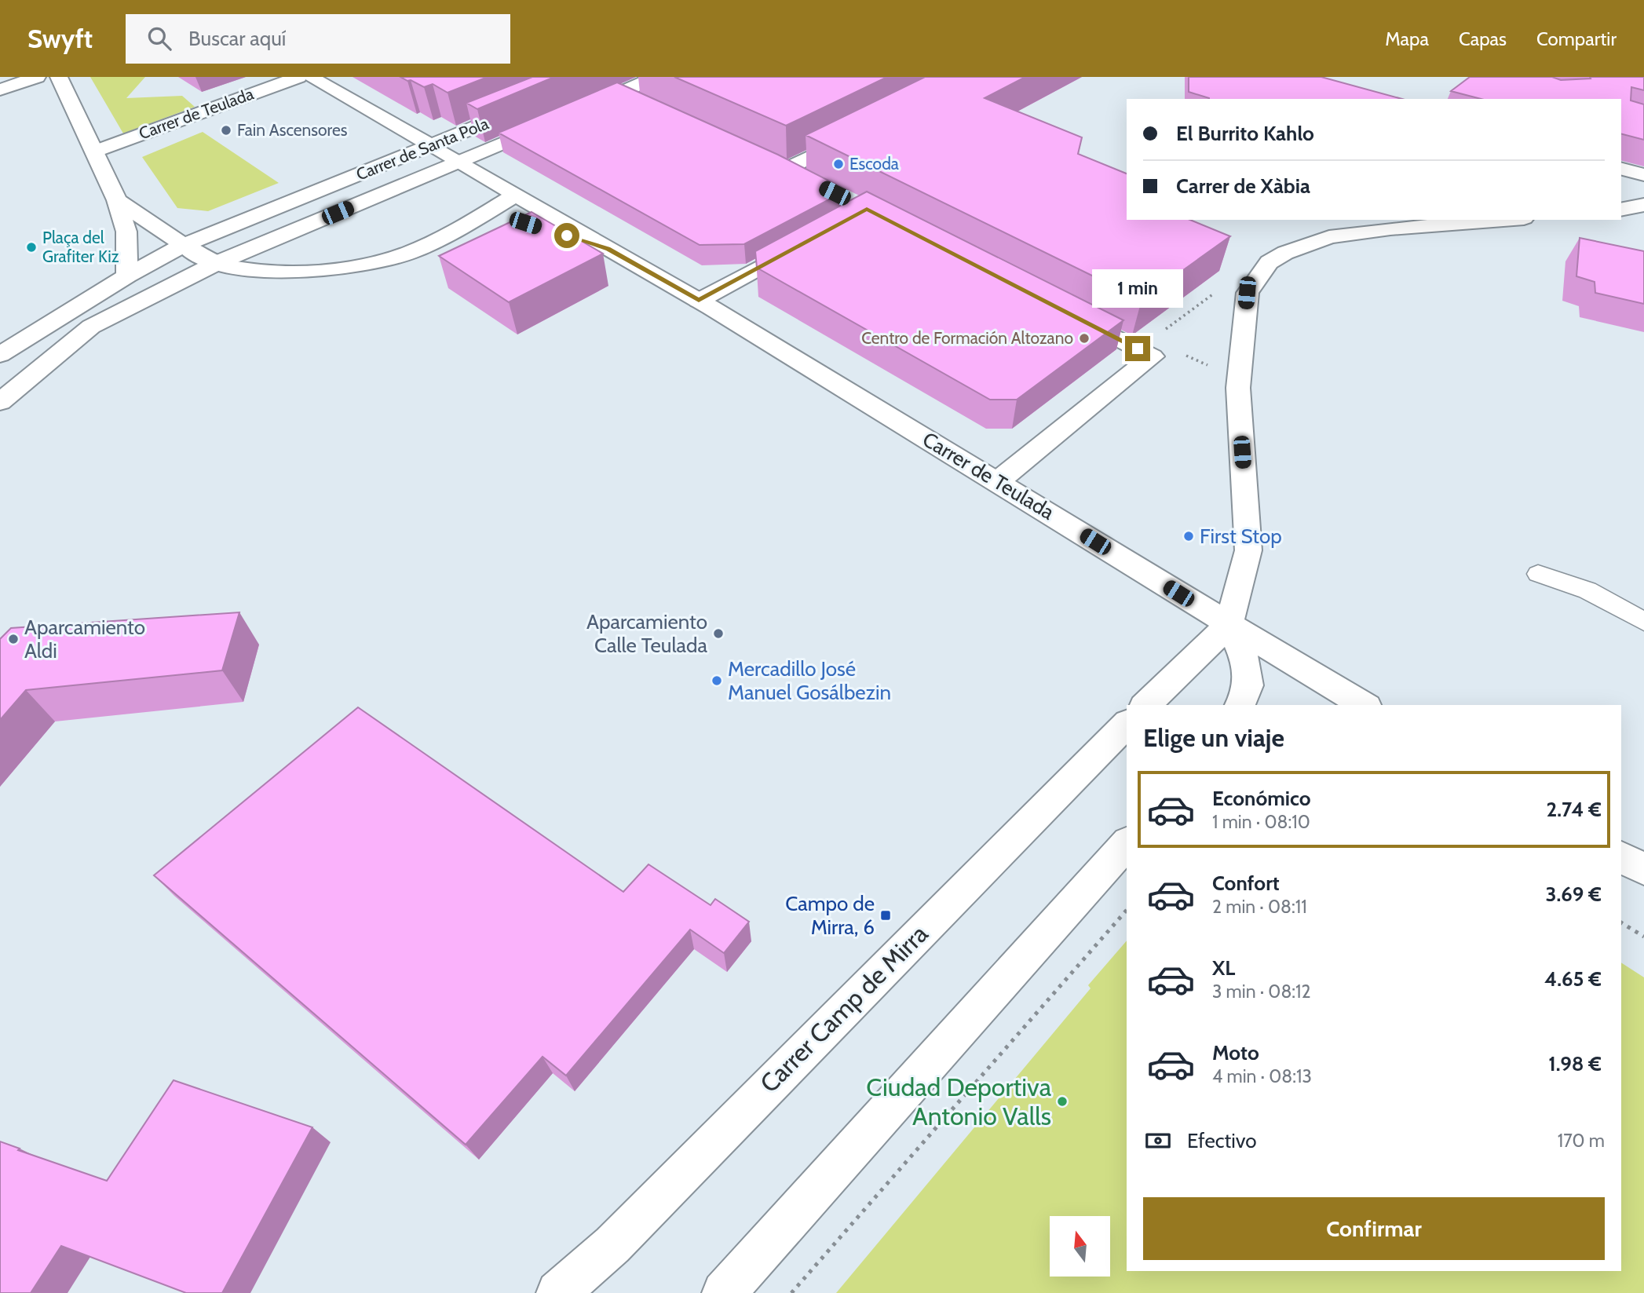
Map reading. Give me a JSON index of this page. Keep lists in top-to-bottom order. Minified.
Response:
{"streets":{"street":["Carrer de Teulada","Carrer de Santa Pola","Carrer Camp de Mirra"]},"crossings":[["Carrer de Teulada","Carrer de Santa Pola"]],"places":{"other":["Fain Ascensores","Escoda","Plaça del Grafiter Kiz","Centro de Formación Altozano","First Stop","Aparcamiento Calle Teulada","Aparcamiento Aldi","Mercadillo José Manuel Gosálbezin","Ciudad Deportiva Antonio Valls"],"transit":["Campo de Mirra, 6"]},"north":"top","page":{"header":"Swyft","search":"Buscar aquí","nav":["Mapa","Capas","Compartir"],"banner":["El Burrito Kahlo","Carrer de Xàbia"],"bubble":"1 min","heading":"Elige un viaje","list":[{"name":"Económico","note":"1 min · 08:10","value":"2.74 €"},{"name":"Confort","note":"2 min · 08:11","value":"3.69 €"},{"name":"XL","note":"3 min · 08:12","value":"4.65 €"},{"name":"Moto","note":"4 min · 08:13","value":"1.98 €"}],"pay":["Efectivo","170 m"],"buttons":"Confirmar"}}
